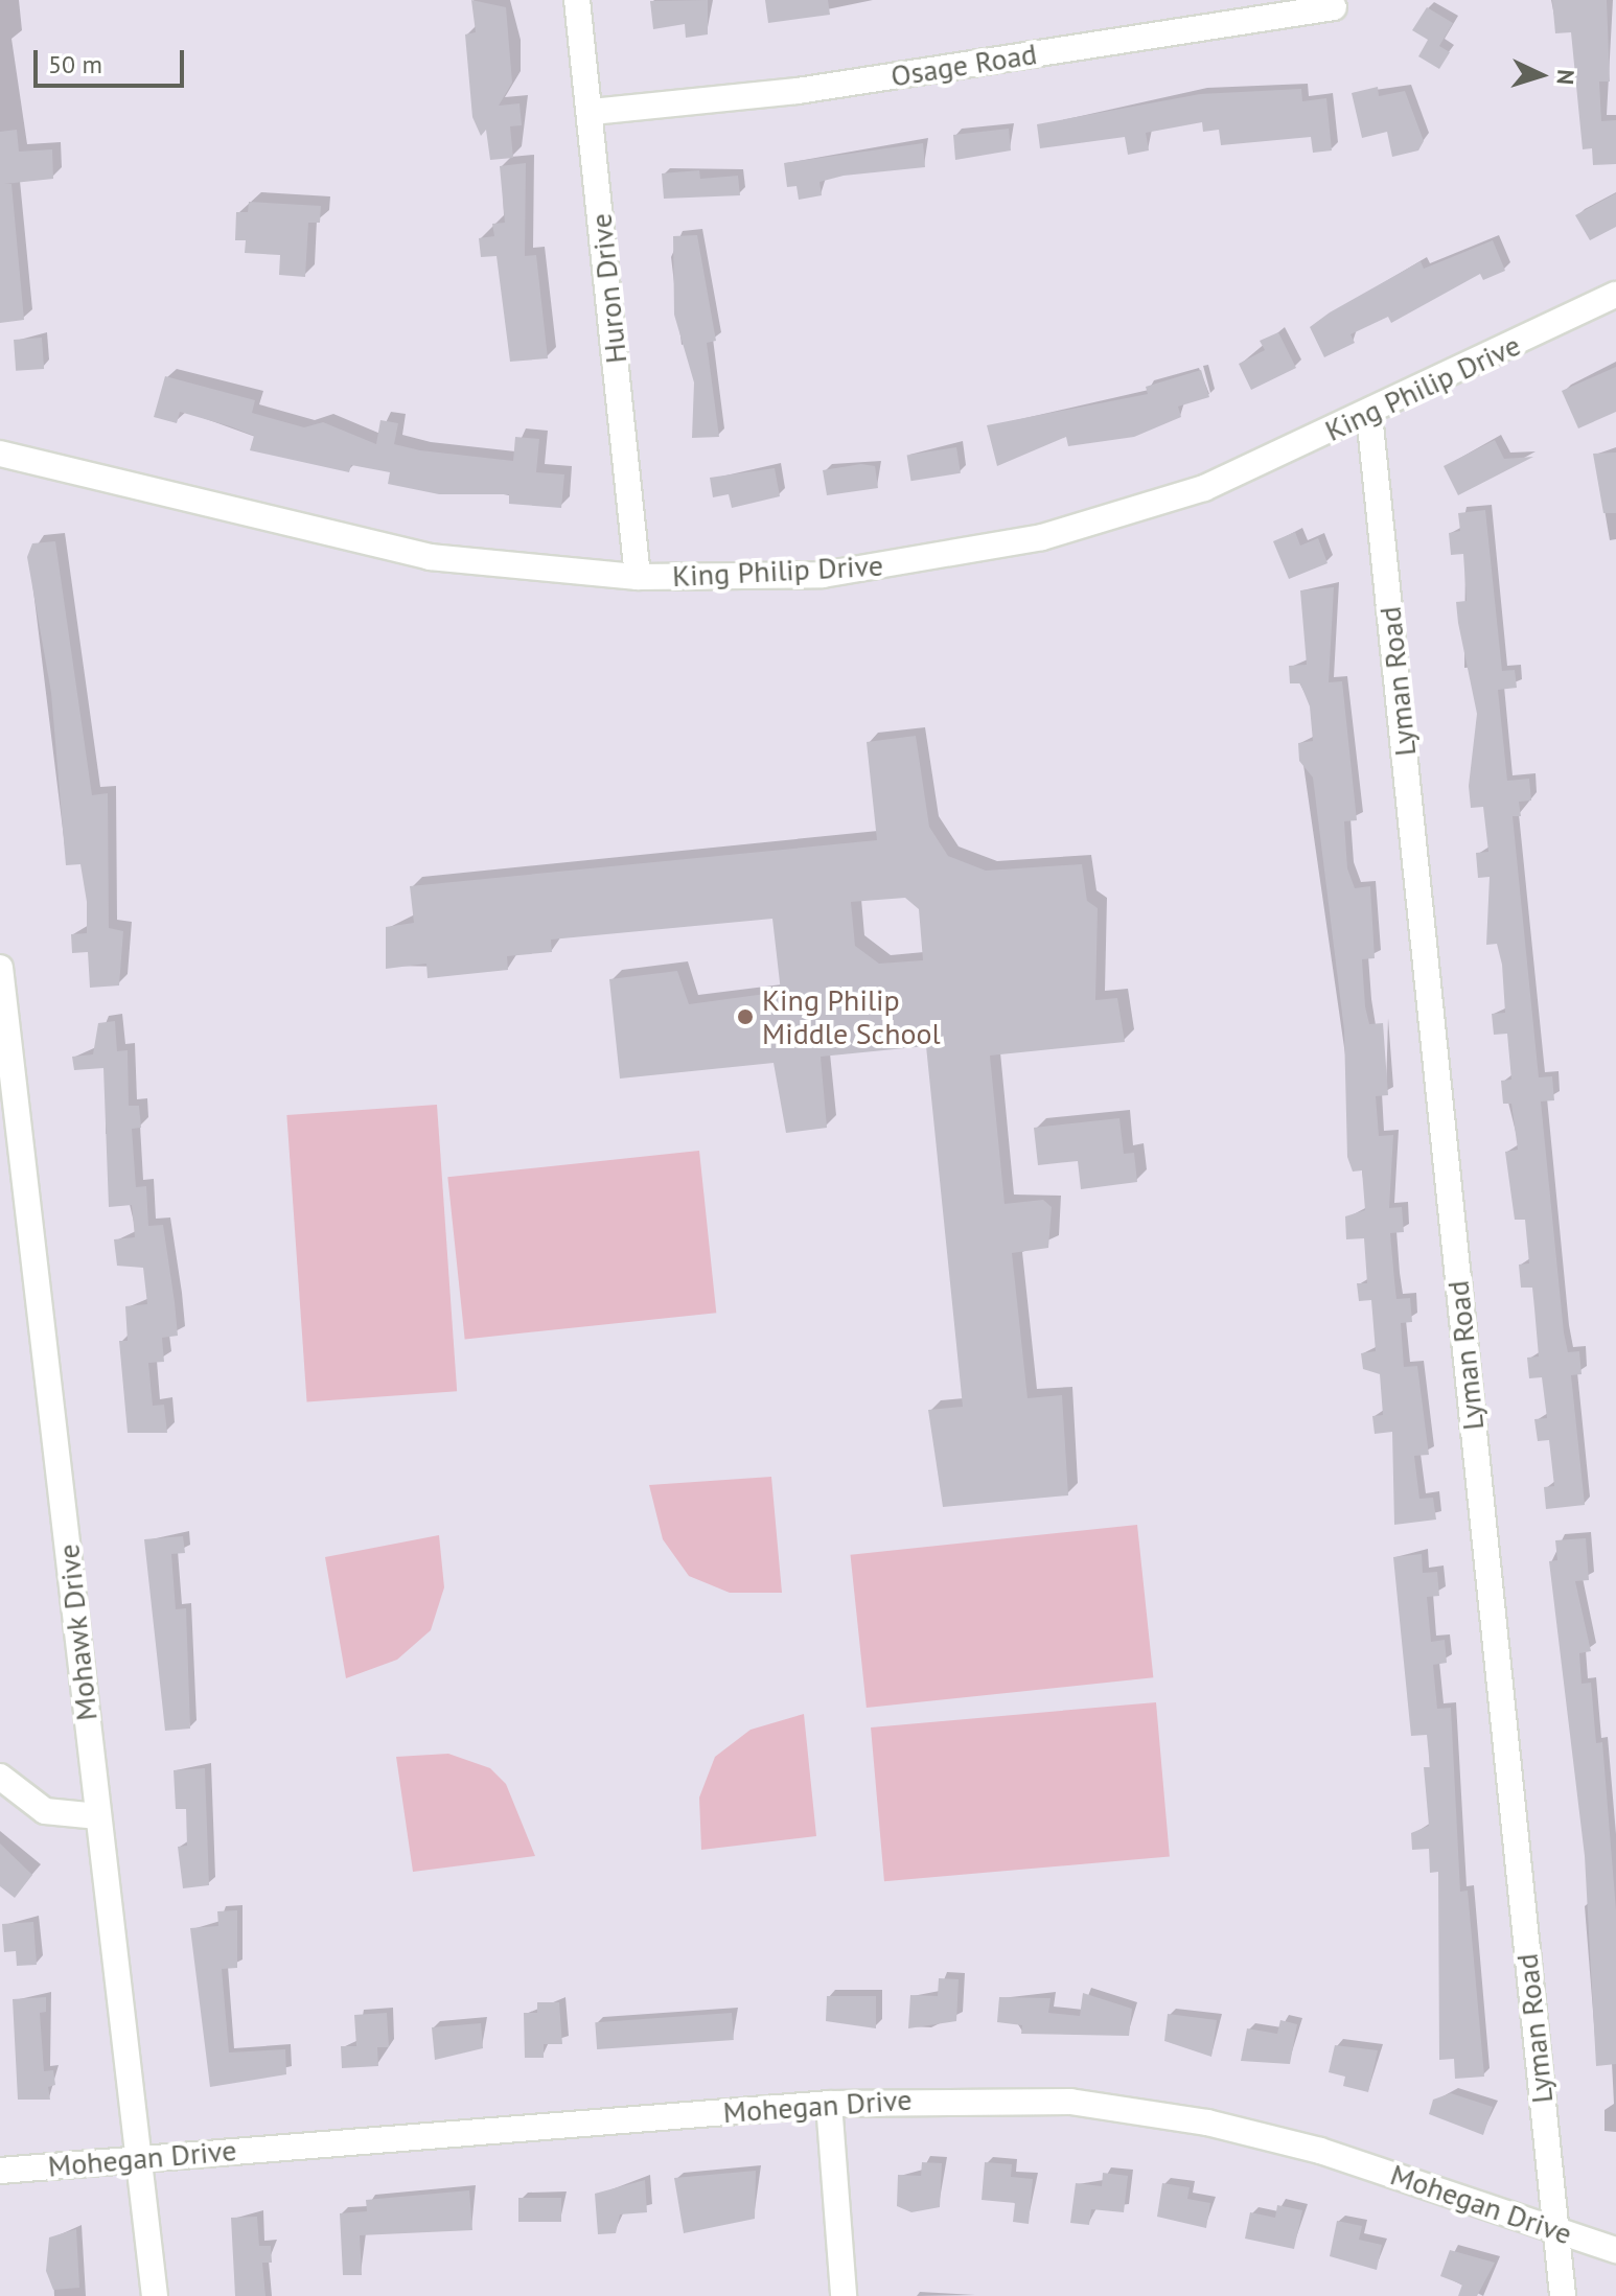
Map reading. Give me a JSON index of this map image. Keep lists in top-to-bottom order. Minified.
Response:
{"streets":{"street":["Osage Road","Huron Drive","King Philip Drive","Lyman Road","Mohawk Drive","Mohegan Drive"]},"crossings":[["Osage Road","Huron Drive"],["Huron Drive","King Philip Drive"],["King Philip Drive","Lyman Road"],["Lyman Road","Mohegan Drive"],["Mohawk Drive","Mohegan Drive"]],"places":["King Philip Middle School"],"scale_bar":"50 m","north":"right"}
